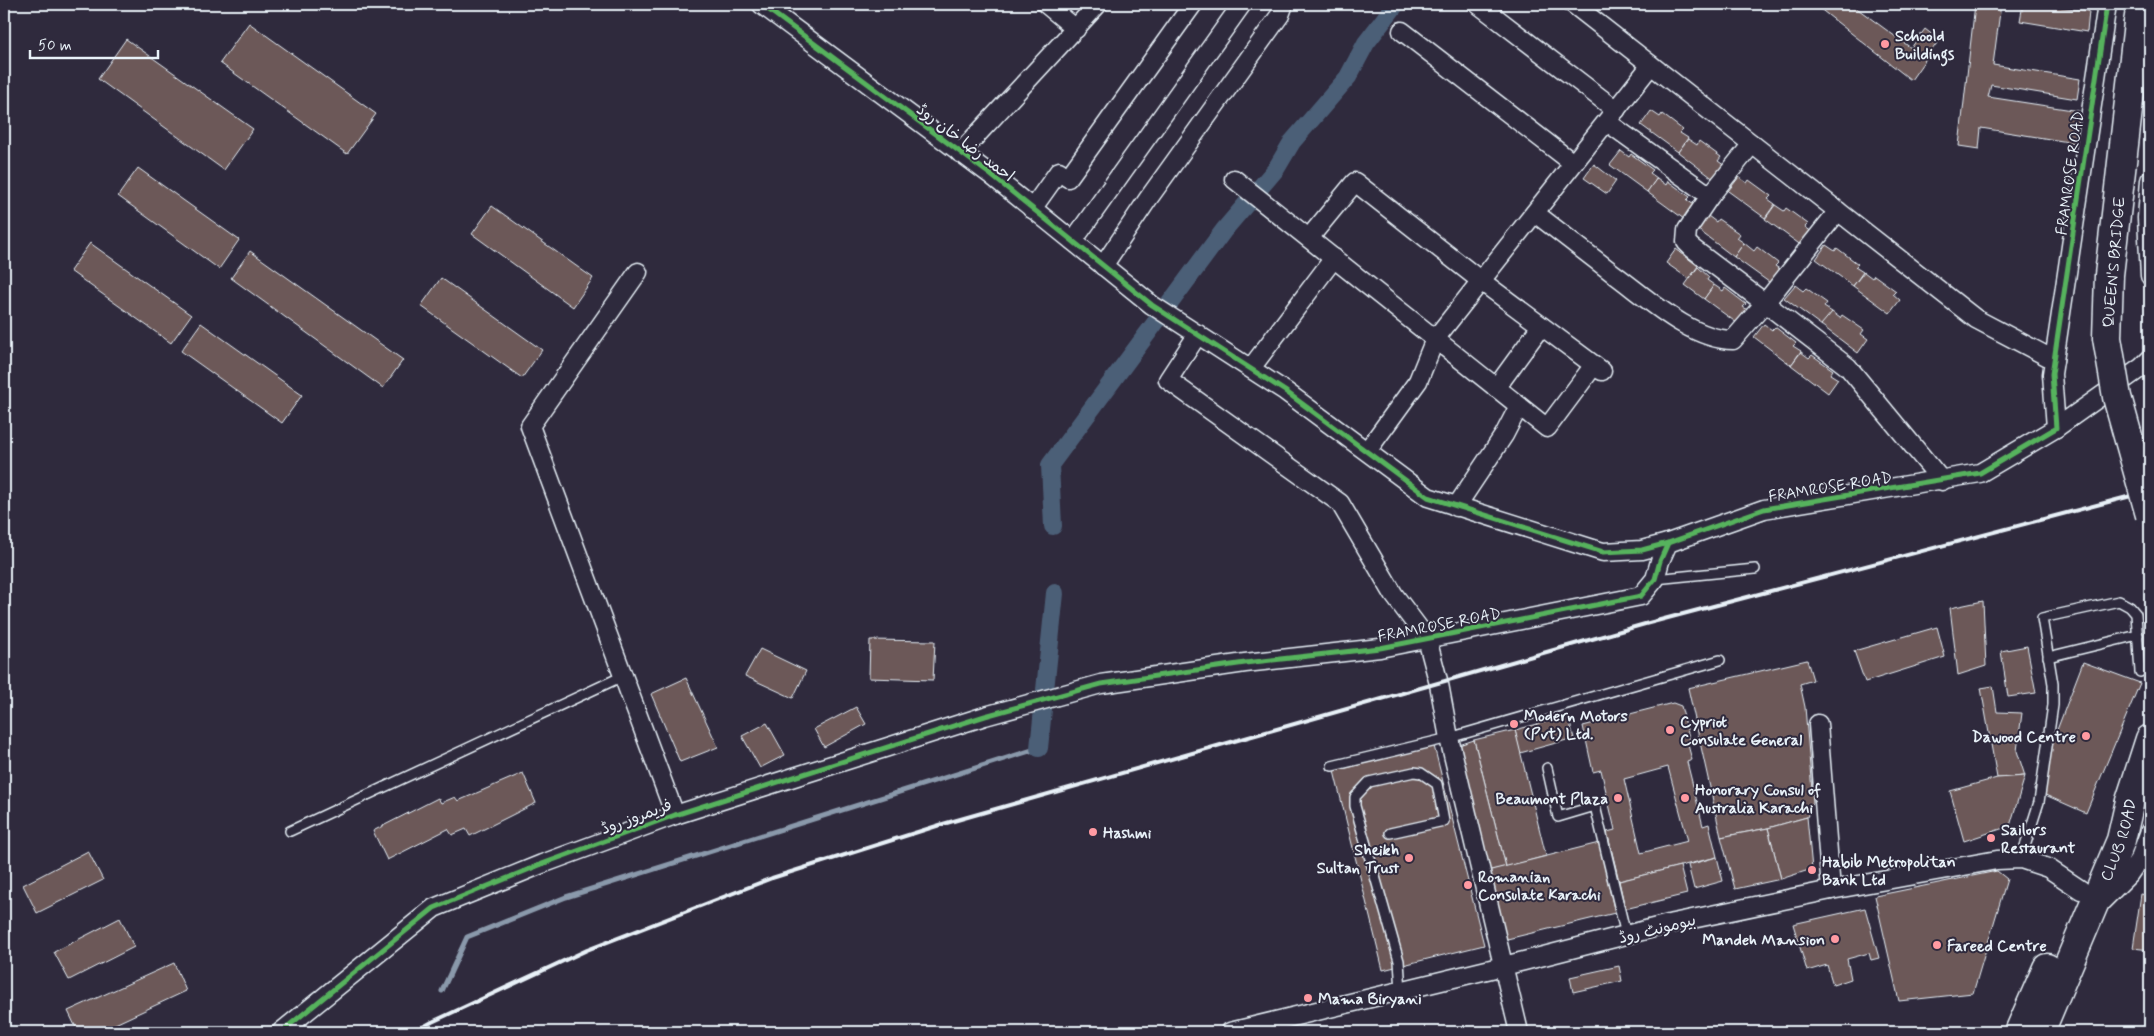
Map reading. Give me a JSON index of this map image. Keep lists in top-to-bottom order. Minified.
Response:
{"streets":{"highway":["QUEEN'S BRIDGE","CLUB ROAD"],"street":["احمد رضا خان روڈ","FRAMROSE ROAD","فریمروز روڈ","بیومونٹ روڈ"]},"crossings":[["احمد رضا خان روڈ","FRAMROSE ROAD"],["FRAMROSE ROAD","فریمروز روڈ"],["CLUB ROAD","بیومونٹ روڈ"]],"places":["Schoold Buildings","Modern Motors (Pvt) Ltd.","Cypriot Consulate General","Dawood Centre","Beaumont Plaza","Honorary Consul of Australia Karachi","Hashmi","Sailors Restaurant","Sheikh Sultan Trust","Habib Metropolitan Bank Ltd","Romanian Consulate Karachi","Mandeh Mansion","Fareed Centre","Mama Biryani"],"scale_bar":"50 m"}
